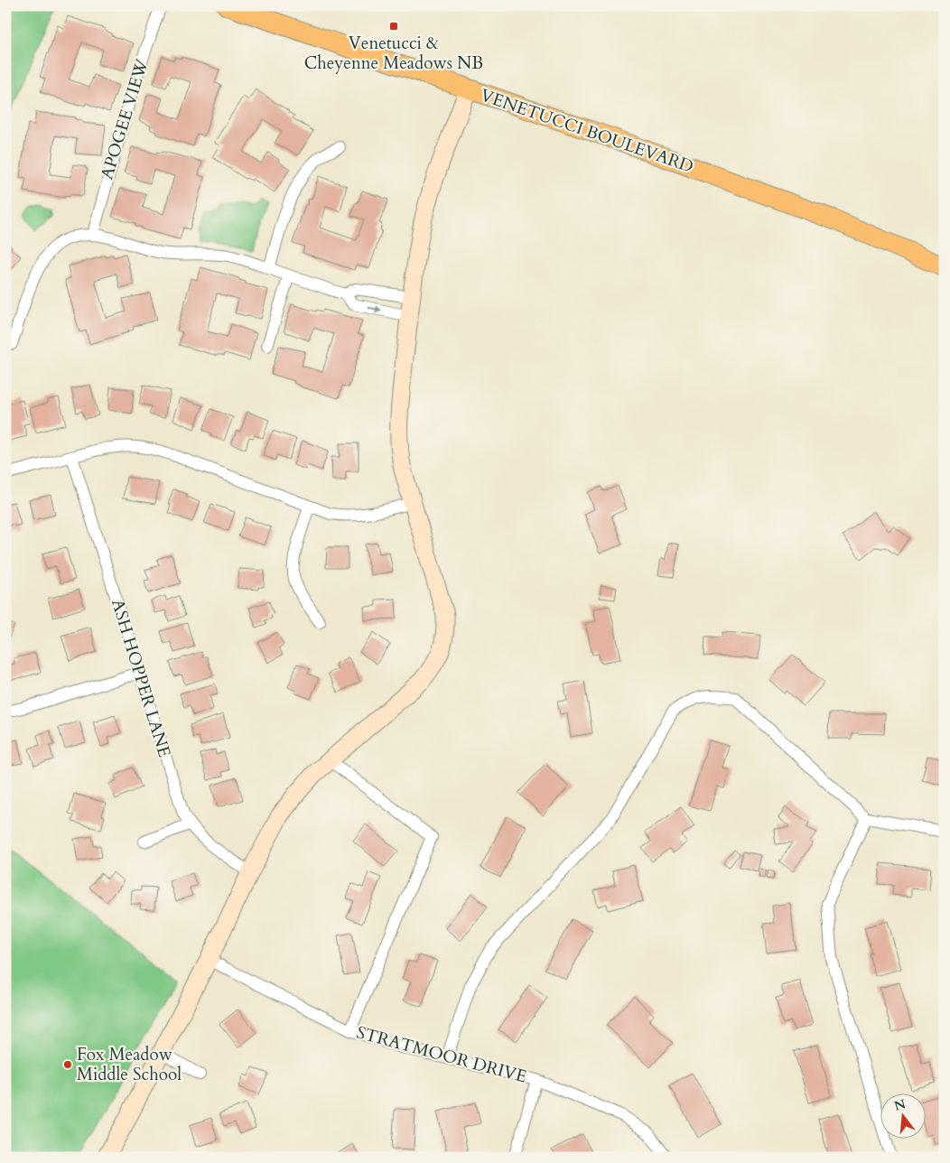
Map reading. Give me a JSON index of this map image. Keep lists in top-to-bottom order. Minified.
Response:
{"streets":{"main road":["VENETUCCI BOULEVARD"],"street":["APOGEE VIEW","ASH HOPPER LANE","STRATMOOR DRIVE"]},"places":{"transit":["Venetucci & Cheyenne Meadows NB"],"other":["Fox Meadow Middle School"]},"north":"top"}
